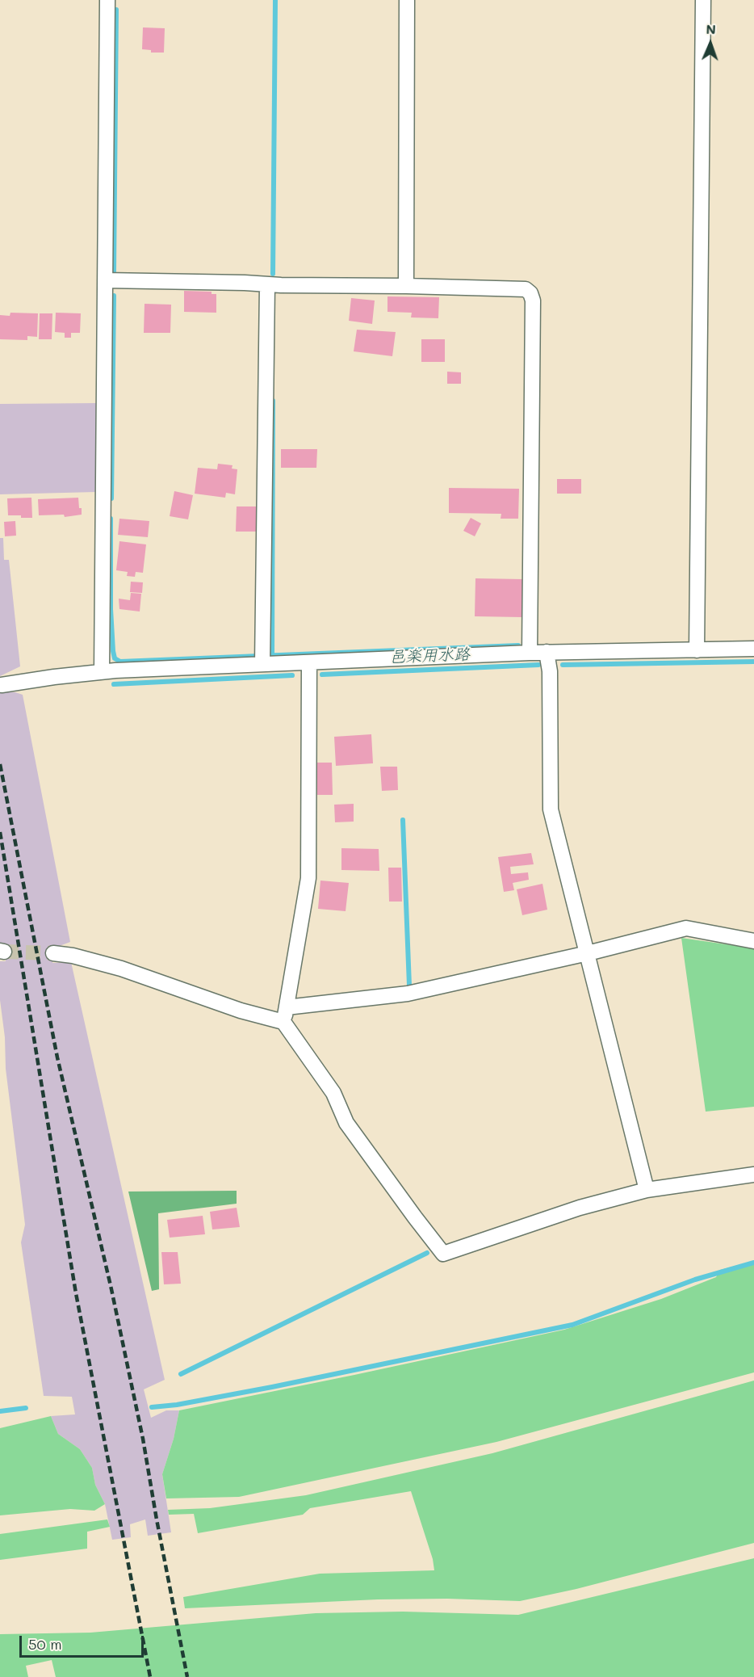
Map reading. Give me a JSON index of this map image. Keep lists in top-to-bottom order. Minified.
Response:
{"water":["邑楽用水路"],"scale_bar":"50 m","north":"top"}
